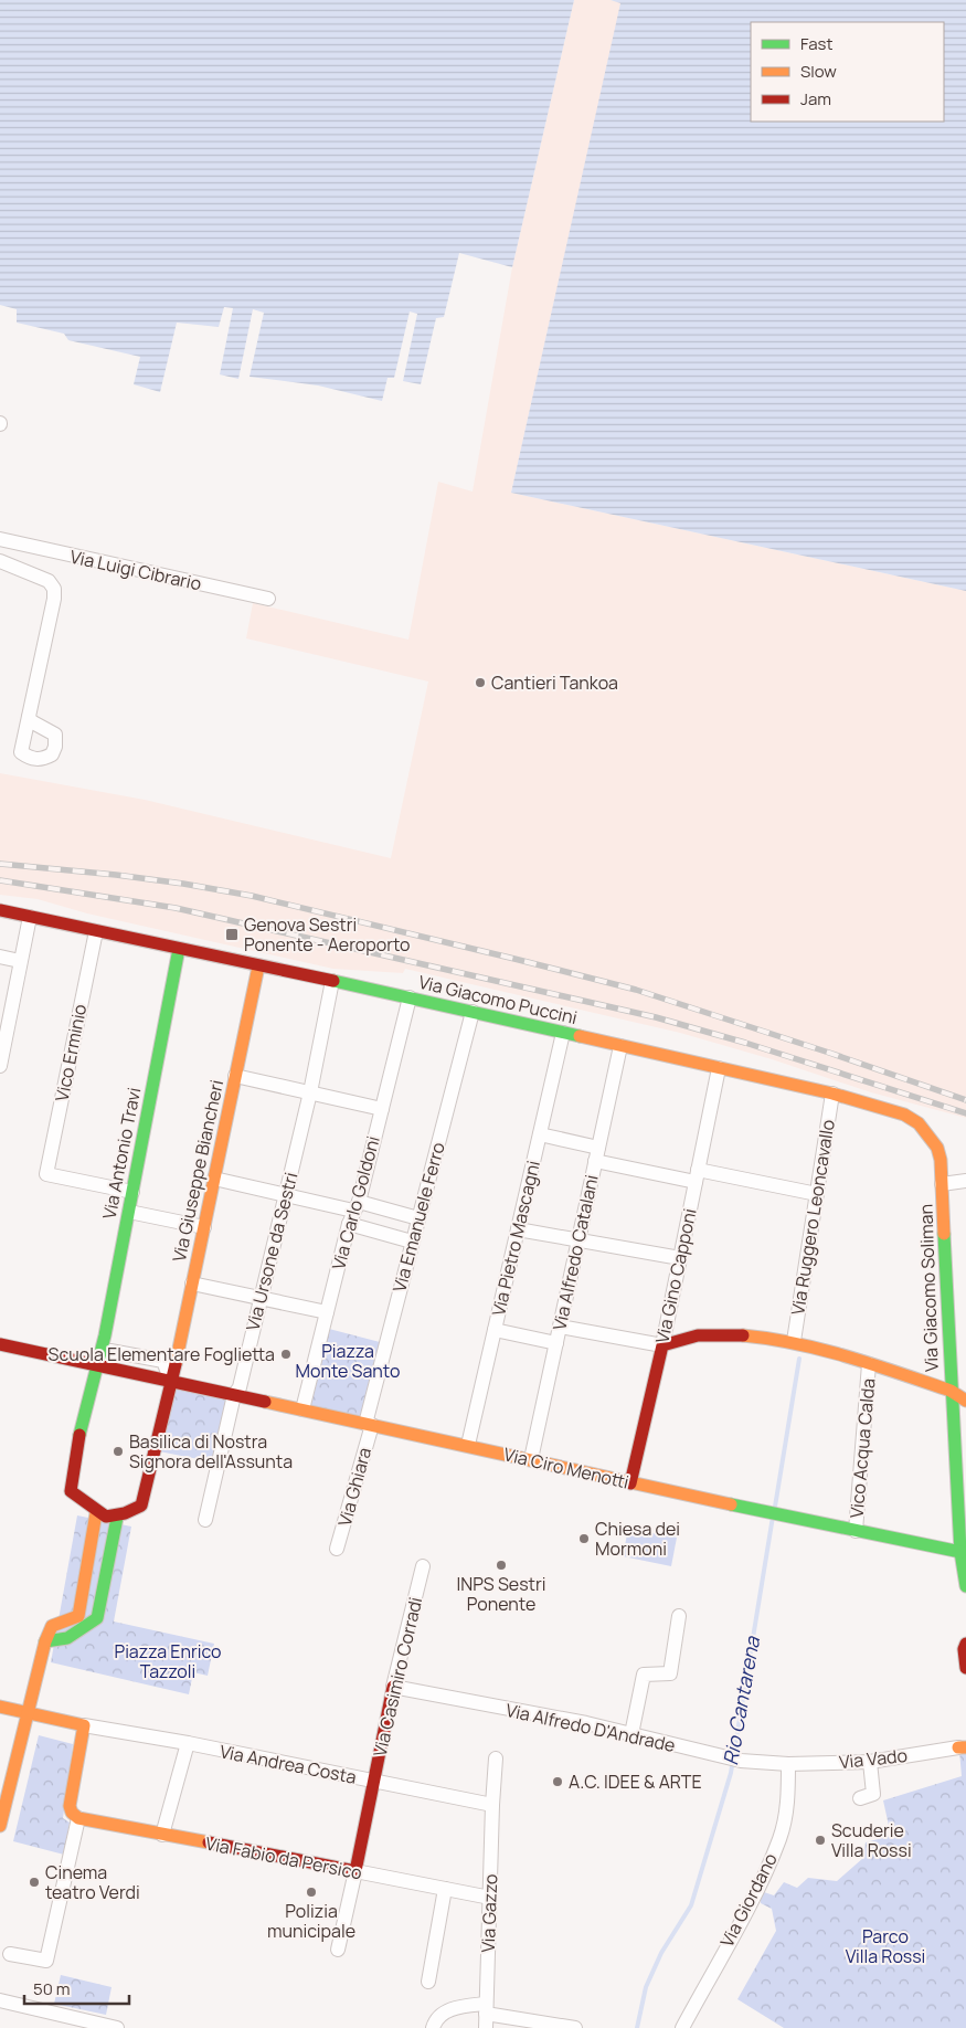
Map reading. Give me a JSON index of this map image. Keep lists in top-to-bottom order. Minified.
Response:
{"streets":{"street":["Via Luigi Cibrario","Via Giacomo Puccini","Vico Erminio","Via Antonio Travi","Via Giuseppe Biancheri","Via Carlo Goldoni","Via Emanuele Ferro","Via Ruggero Leoncavallo","Via Pietro Mascagni","Via Ursone da Sestri","Via Alfredo Catalani","Via Gino Capponi","Via Giacomo Soliman","Vico Acqua Calda","Via Ciro Menotti","Via Ghiara","Via Casimiro Corradi","Via Alfredo D'Andrade","Via Vado","Via Andrea Costa","Via Fabio da Persico","Via Giordano","Via Gazzo"]},"crossings":[["Via Giacomo Puccini","Vico Erminio"],["Via Giacomo Puccini","Via Antonio Travi"],["Via Giacomo Puccini","Via Giuseppe Biancheri"],["Via Giacomo Puccini","Via Carlo Goldoni"],["Via Giacomo Puccini","Via Emanuele Ferro"],["Via Giacomo Puccini","Via Ruggero Leoncavallo"],["Via Giacomo Puccini","Via Pietro Mascagni"],["Via Giacomo Puccini","Via Ursone da Sestri"],["Via Giacomo Puccini","Via Alfredo Catalani"],["Via Giacomo Puccini","Via Gino Capponi"],["Via Giacomo Puccini","Via Giacomo Soliman"],["Vico Erminio","Via Antonio Travi"],["Via Giuseppe Biancheri","Via Ciro Menotti"],["Via Carlo Goldoni","Via Ciro Menotti"],["Via Emanuele Ferro","Via Ciro Menotti"],["Via Emanuele Ferro","Via Ghiara"],["Via Pietro Mascagni","Via Ciro Menotti"],["Via Ursone da Sestri","Via Ciro Menotti"],["Via Alfredo Catalani","Via Ciro Menotti"],["Via Gino Capponi","Via Ciro Menotti"],["Via Giacomo Soliman","Via Ciro Menotti"],["Vico Acqua Calda","Via Ciro Menotti"],["Via Ciro Menotti","Via Ghiara"],["Via Casimiro Corradi","Via Alfredo D'Andrade"],["Via Casimiro Corradi","Via Andrea Costa"],["Via Casimiro Corradi","Via Fabio da Persico"],["Via Alfredo D'Andrade","Via Vado"],["Via Alfredo D'Andrade","Via Giordano"],["Via Vado","Via Giordano"],["Via Andrea Costa","Via Gazzo"],["Via Fabio da Persico","Via Gazzo"]],"water":["Rio Cantarena"],"parks":["Piazza Monte Santo","Piazza Enrico Tazzoli","Parco Villa Rossi"],"places":{"other":["Cantieri Tankoa","Scuola Elementare Foglietta","Basilica di Nostra Signora dell'Assunta","Chiesa dei Mormoni","INPS Sestri Ponente","A.C. IDEE & ARTE","Scuderie Villa Rossi","Cinema teatro Verdi","Polizia municipale"],"transit":["Genova Sestri Ponente - Aeroporto"]},"legend":["Fast","Slow","Jam"],"scale_bar":"50 m"}
